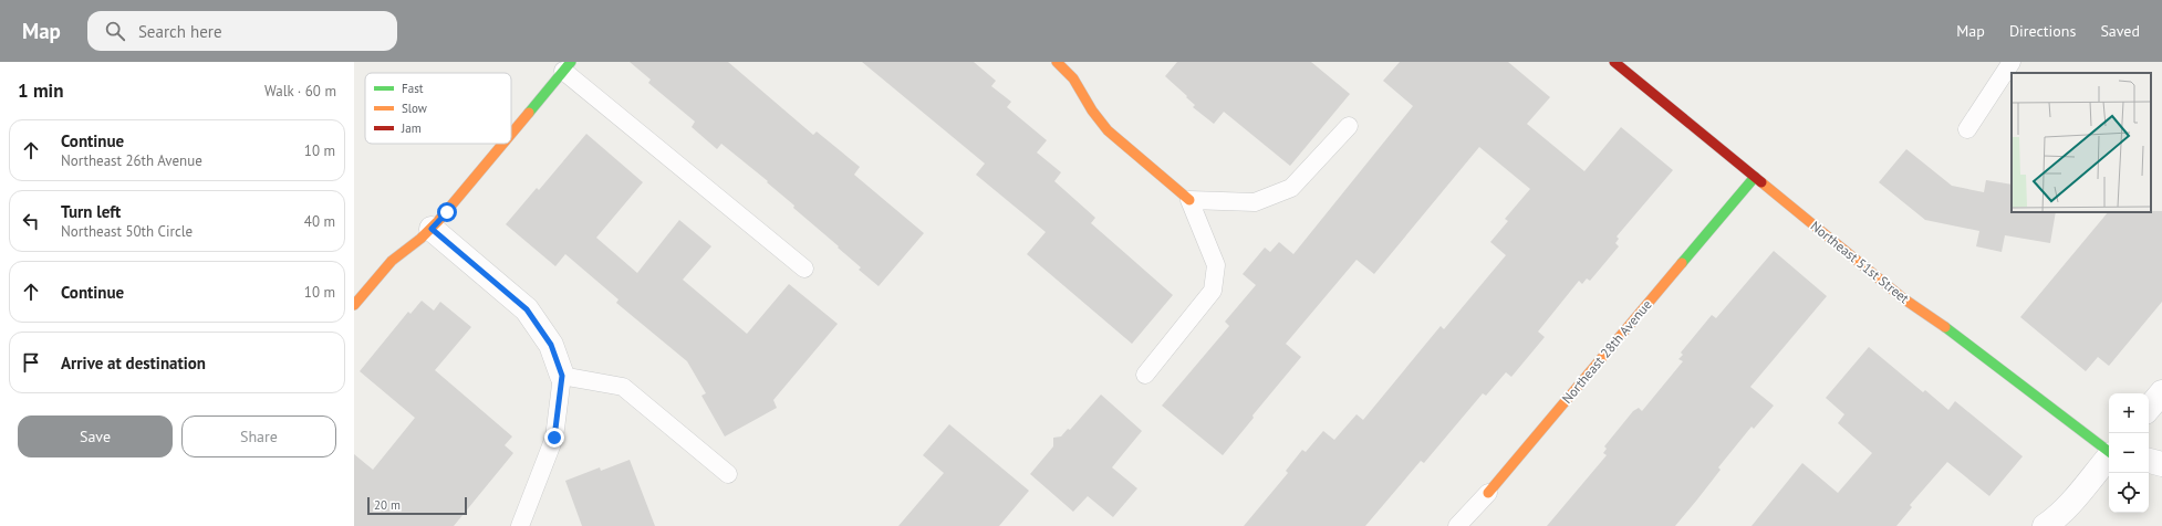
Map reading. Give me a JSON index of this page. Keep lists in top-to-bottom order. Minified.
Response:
{"streets":{"street":["Northeast 51st Street","Northeast 28th Avenue"]},"crossings":[["Northeast 51st Street","Northeast 28th Avenue"]],"legend":["Fast","Slow","Jam"],"scale_bar":"20 m","page":{"header":"Map","search":"Search here","nav":["Map","Directions","Saved"],"heading":["1 min","Walk · 60 m"],"list":[["Continue","Northeast 26th Avenue","10 m"],["Turn left","Northeast 50th Circle","40 m"],["Continue","10 m"],"Arrive at destination"],"map_buttons":["+","−"],"buttons":["Save","Share"],"scale":"20 m"}}
